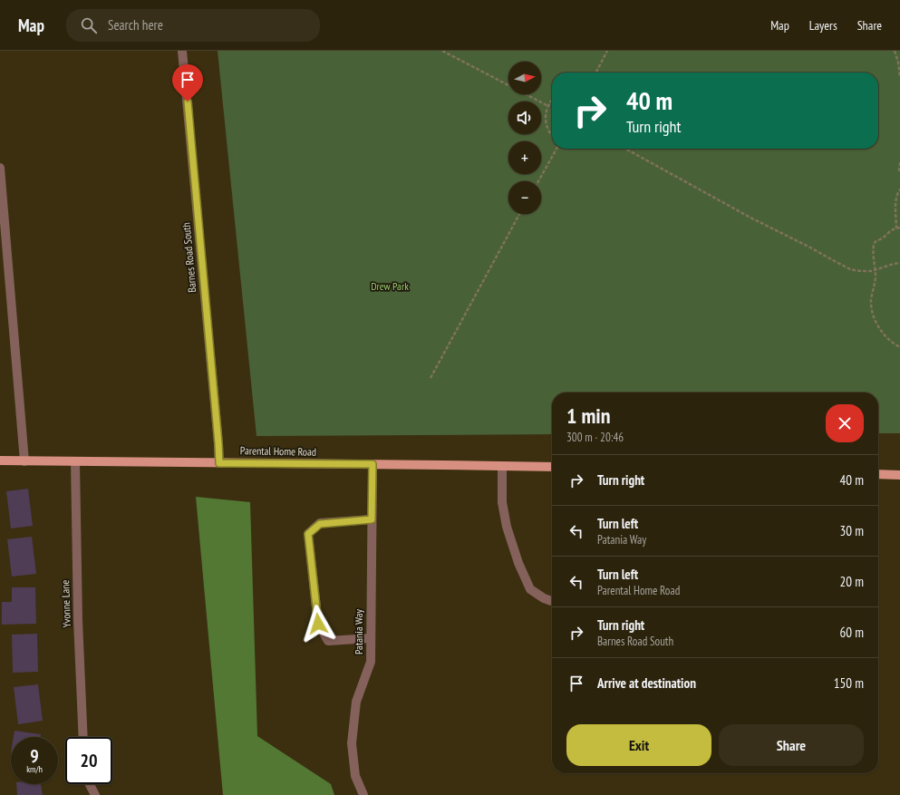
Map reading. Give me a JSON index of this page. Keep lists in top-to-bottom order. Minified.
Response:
{"streets":{"main road":["Parental Home Road"],"street":["Barnes Road South","Yvonne Lane","Patania Way"]},"crossings":[["Barnes Road South","Parental Home Road"],["Parental Home Road","Yvonne Lane"],["Parental Home Road","Patania Way"]],"parks":["Drew Park"],"north":"right","page":{"header":"Map","search":"Search here","nav":["Map","Layers","Share"],"map_buttons":["+","−"],"turn":["40 m","Turn right"],"heading":["1 min","300 m · 20:46"],"list":[{"name":"Turn right","value":"40 m"},{"name":"Turn left","note":"Patania Way","value":"30 m"},{"name":"Turn left","note":"Parental Home Road","value":"20 m"},{"name":"Turn right","note":"Barnes Road South","value":"60 m"},{"name":"Arrive at destination","value":"150 m"}],"buttons":["Exit","Share"],"speed":"9 km/h","limit":"20"}}
